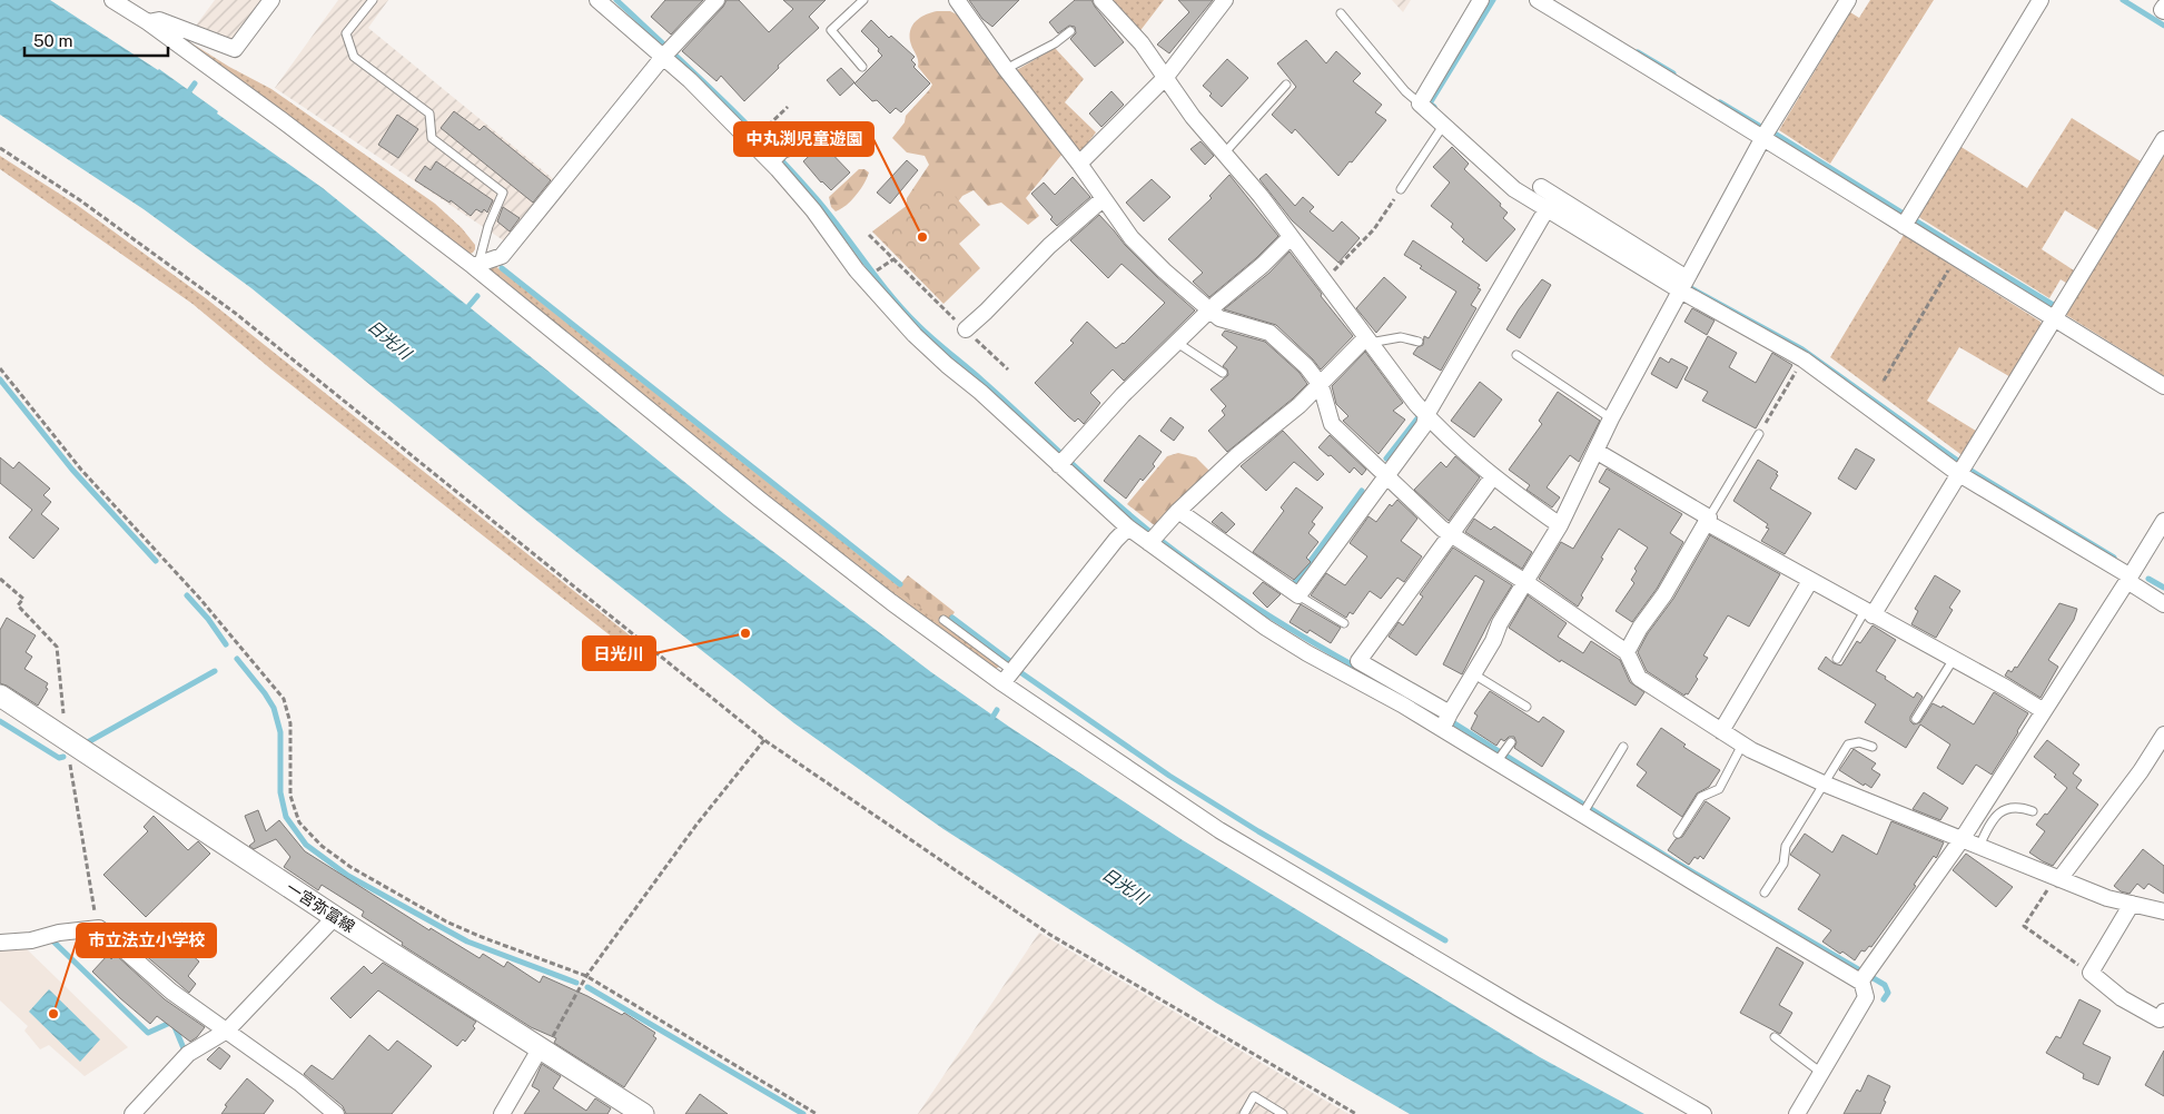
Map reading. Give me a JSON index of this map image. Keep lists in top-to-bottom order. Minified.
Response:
{"streets":{"main road":["一宮弥富線"]},"water":["日光川"],"places":["中丸渕児童遊園","日光川","市立法立小学校"],"scale_bar":"50 m"}
